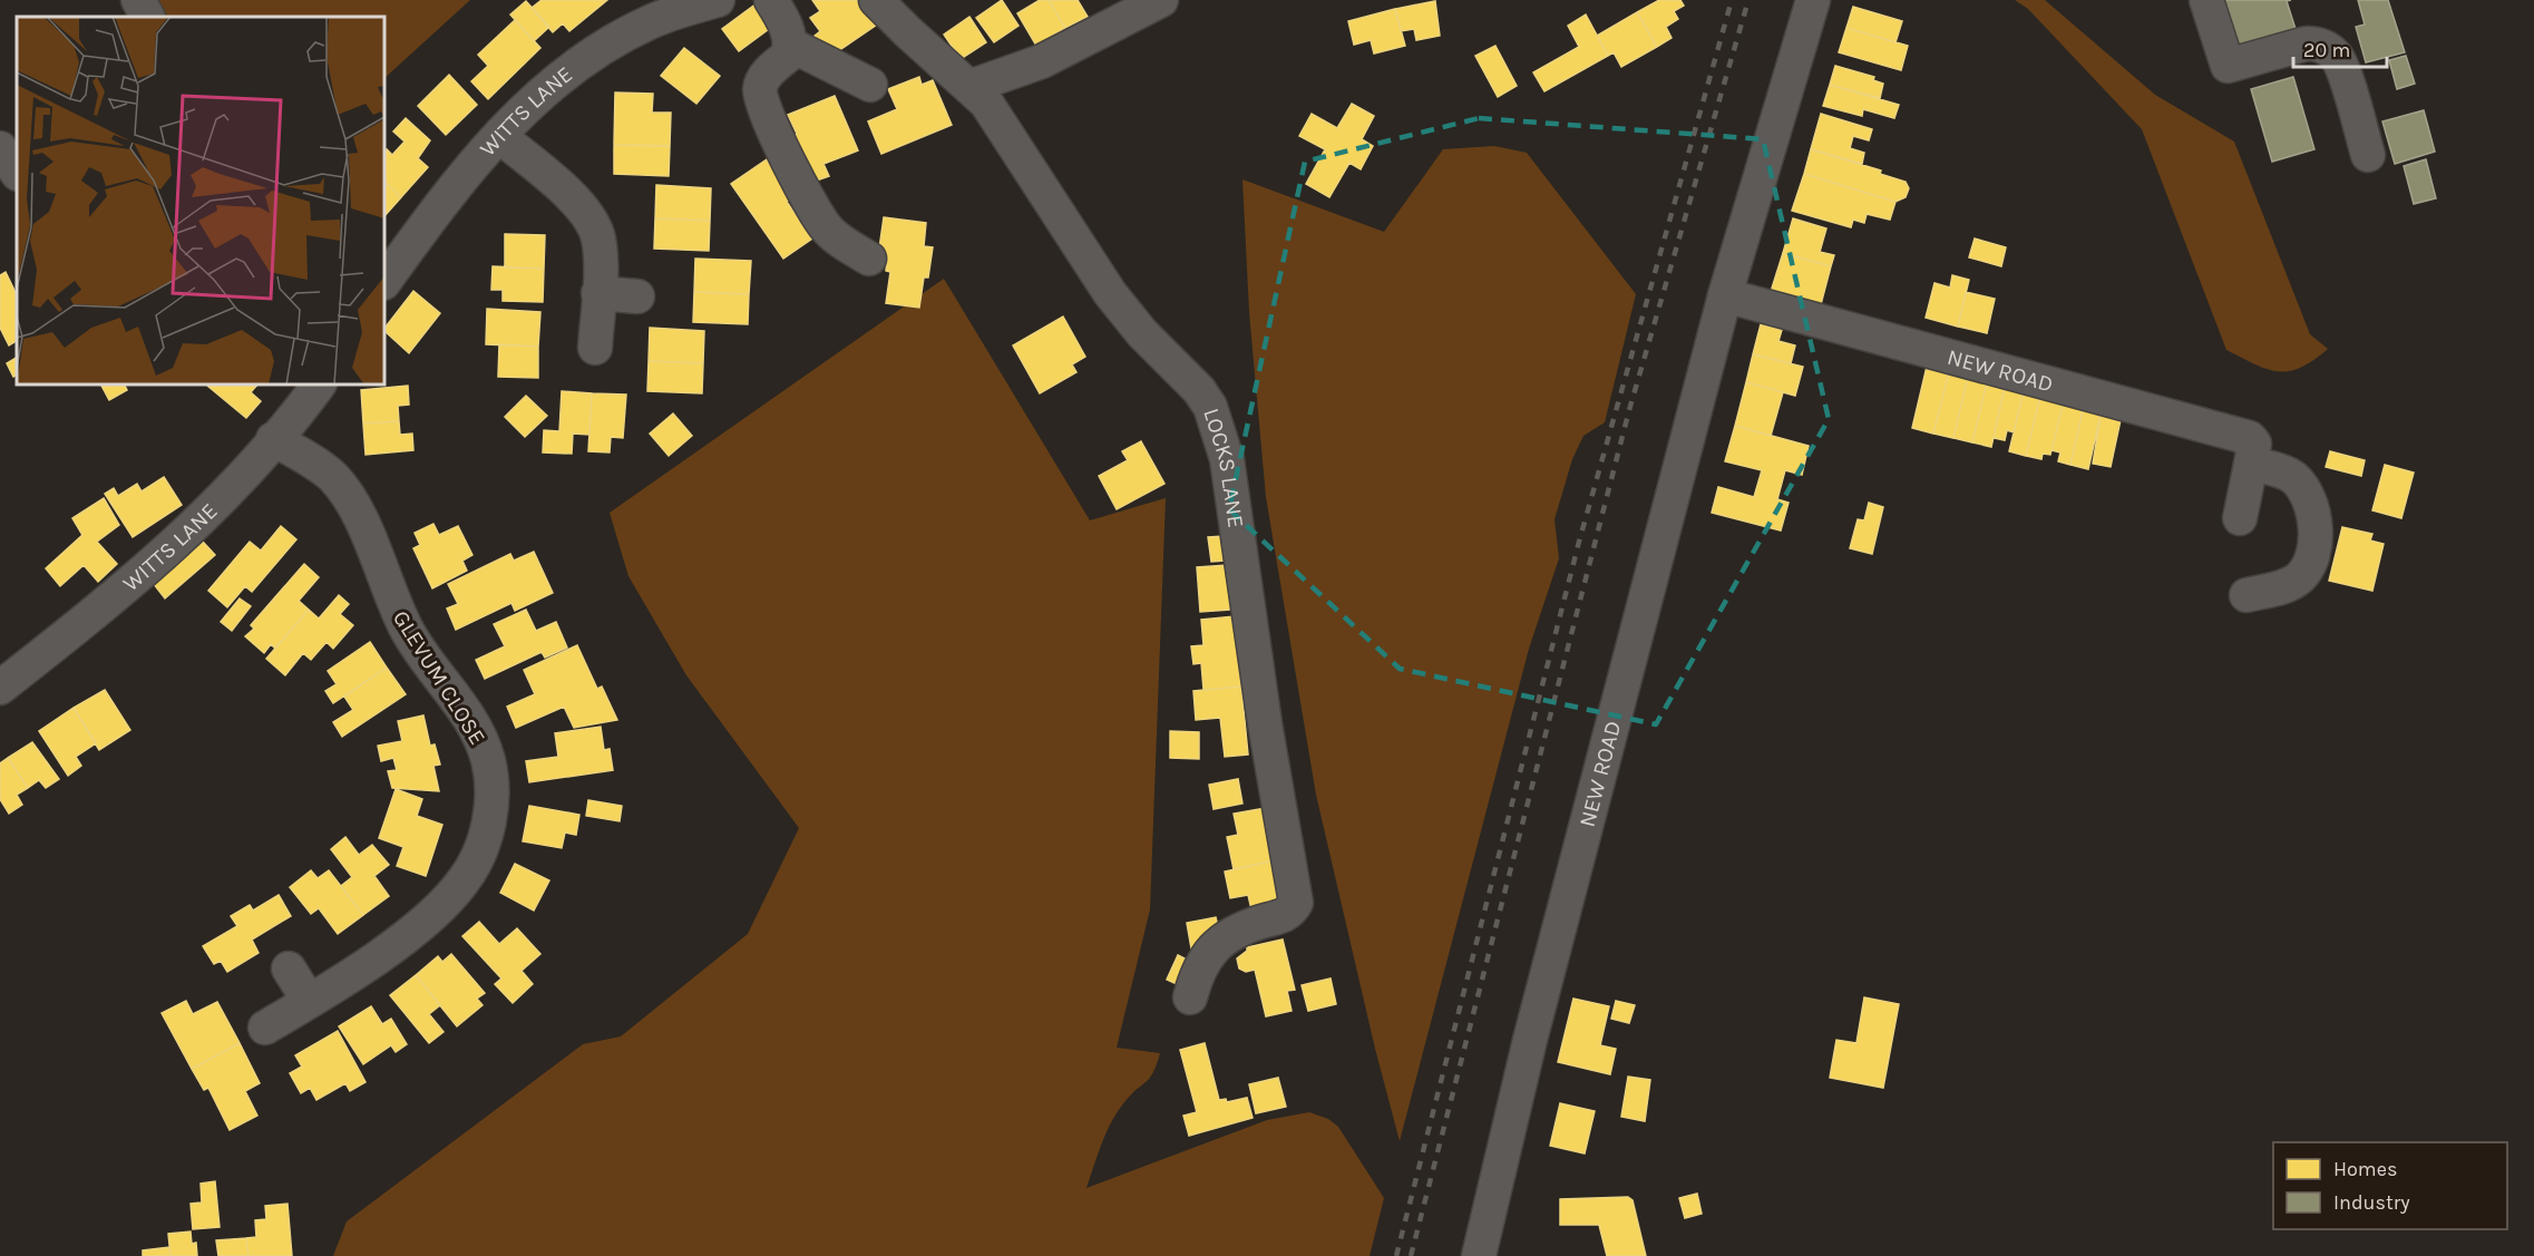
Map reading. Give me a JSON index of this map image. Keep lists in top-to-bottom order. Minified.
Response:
{"streets":{"street":["WITTS LANE","NEW ROAD","LOCKS LANE","GLEVUM CLOSE"]},"crossings":[["WITTS LANE","GLEVUM CLOSE"]],"legend":["Homes","Industry"],"scale_bar":"20 m"}
